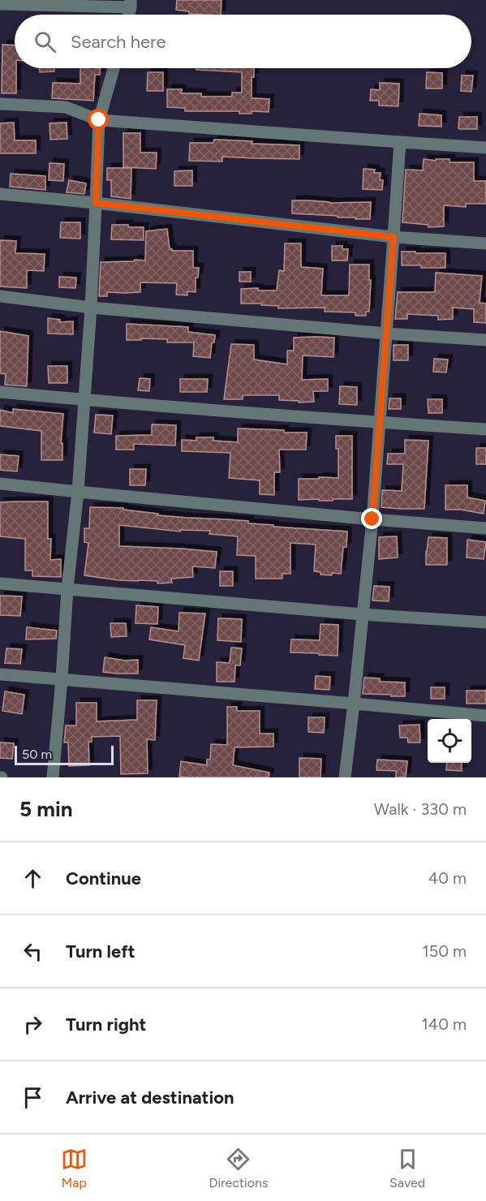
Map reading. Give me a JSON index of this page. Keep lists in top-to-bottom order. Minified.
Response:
{"scale_bar":"50 m","page":{"search":"Search here","scale":"50 m","heading":["5 min","Walk · 330 m"],"list":[["Continue","40 m"],["Turn left","150 m"],["Turn right","140 m"],"Arrive at destination"],"nav":["Map","Directions","Saved"]}}
